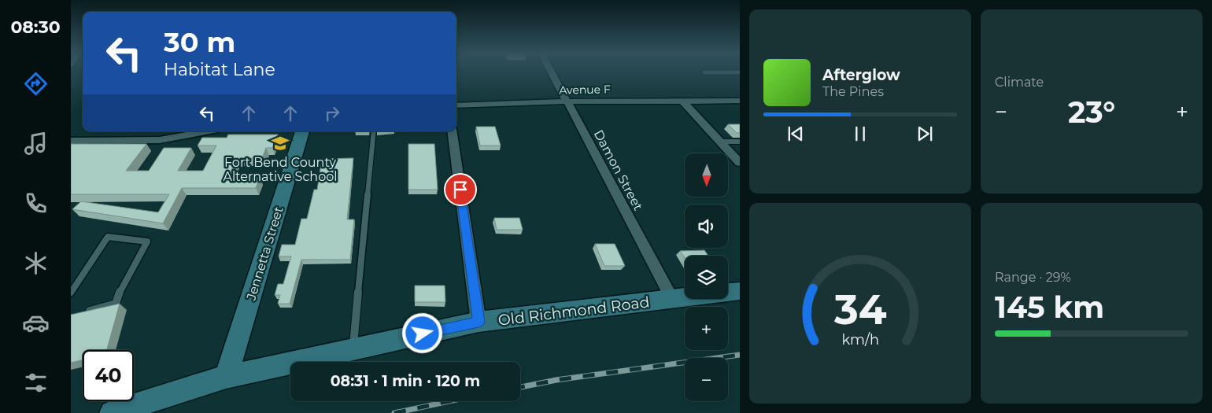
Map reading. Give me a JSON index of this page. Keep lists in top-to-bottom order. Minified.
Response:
{"streets":{"street":["Avenue F","Damon Street","Jennetta Street","Old Richmond Road"]},"crossings":[["Avenue F","Damon Street"],["Damon Street","Old Richmond Road"],["Jennetta Street","Old Richmond Road"]],"places":{"school or university":["Fort Bend County Alternative School"]},"north":"bottom","page":{"tabs":"08:30","tile":["Climate",["Range · 29%","145 km"]],"turn":["30 m","Habitat Lane"],"song":["Afterglow","The Pines"],"heat":["−","23°","+"],"map_buttons":["+","−"],"limit":"40","trip":"08:31 · 1 min · 120 m","gauge":["34","km/h"]}}
